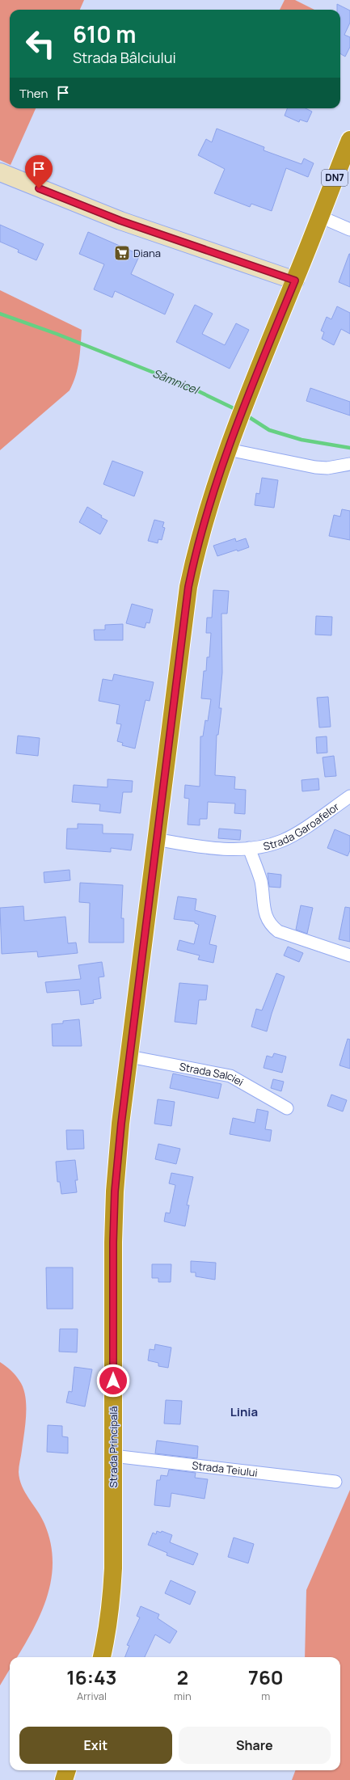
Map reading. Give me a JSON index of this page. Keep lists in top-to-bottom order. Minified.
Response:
{"streets":{"highway":["DN7","Strada Principală"],"street":["Strada Garoafelor","Strada Salciei","Strada Teiului"]},"crossings":[["Strada Garoafelor","Strada Principală"],["Strada Salciei","Strada Principală"],["Strada Principală","Strada Teiului"]],"districts":["Linia"],"water":["Sâmnicel"],"places":{"supermarket":["Diana"]},"page":{"turn":["610 m","Strada Bâlciului"],"then":"Then","eta":["16:43","Arrival","2","min","760","m"],"buttons":["Exit","Share"]}}
